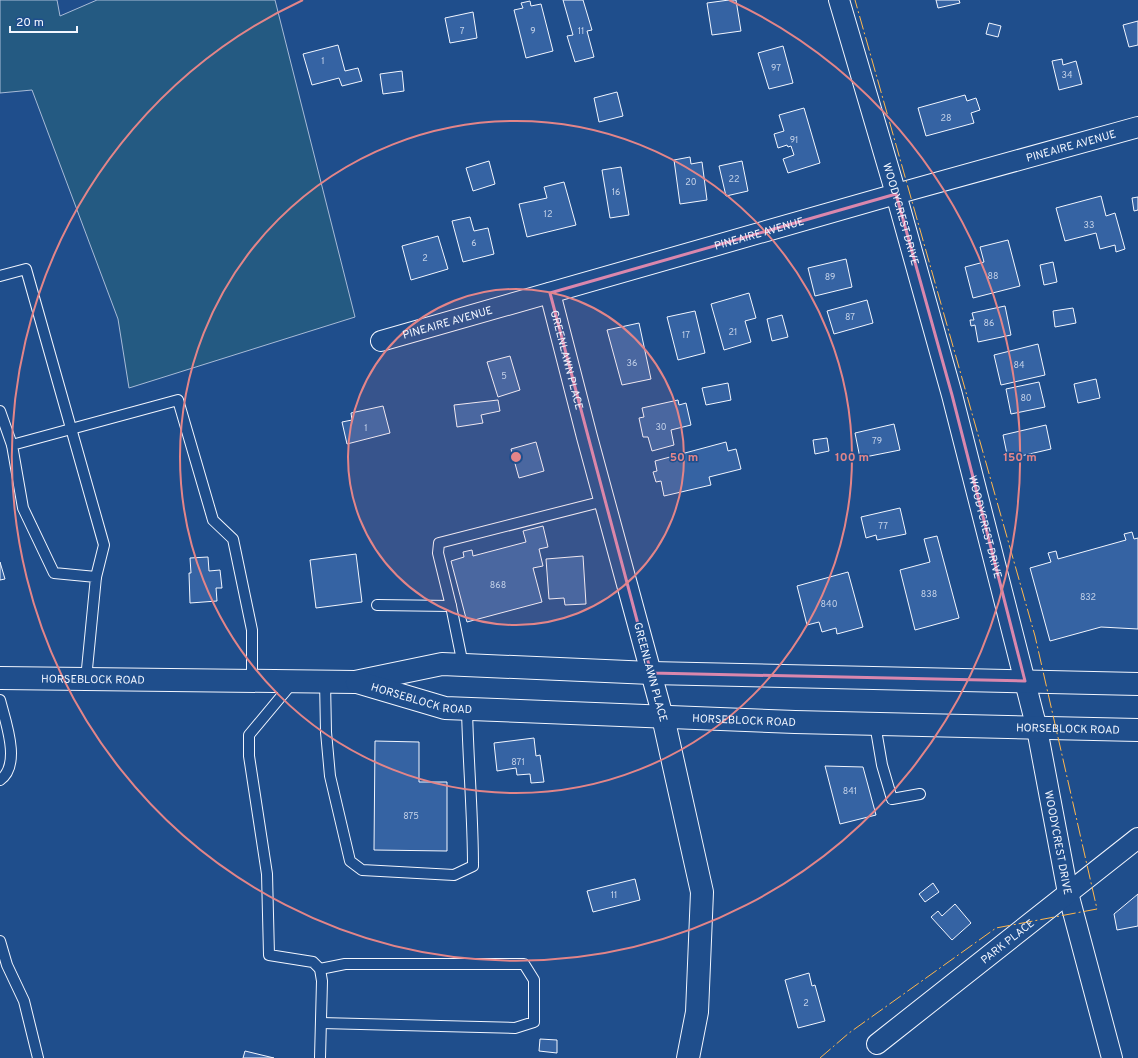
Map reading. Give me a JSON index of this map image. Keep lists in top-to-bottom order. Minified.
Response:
{"streets":{"main road":["GREENLAWN PLACE","HORSEBLOCK ROAD"],"street":["PINEAIRE AVENUE","WOODYCREST DRIVE","PARK PLACE"]},"crossings":[["PINEAIRE AVENUE","WOODYCREST DRIVE"],["PINEAIRE AVENUE","GREENLAWN PLACE"],["WOODYCREST DRIVE","HORSEBLOCK ROAD"],["WOODYCREST DRIVE","PARK PLACE"],["GREENLAWN PLACE","HORSEBLOCK ROAD"]],"house_numbers":["7","9","11","1","97","34","28","91","22","20","16","12","33","6","2","88","89","87","86","21","17","36","84","5","80","30","1","79","77","868","838","832","840","871","841","875","11","2"],"scale_bar":"20 m","rings":["50 m","100 m","150 m"]}
